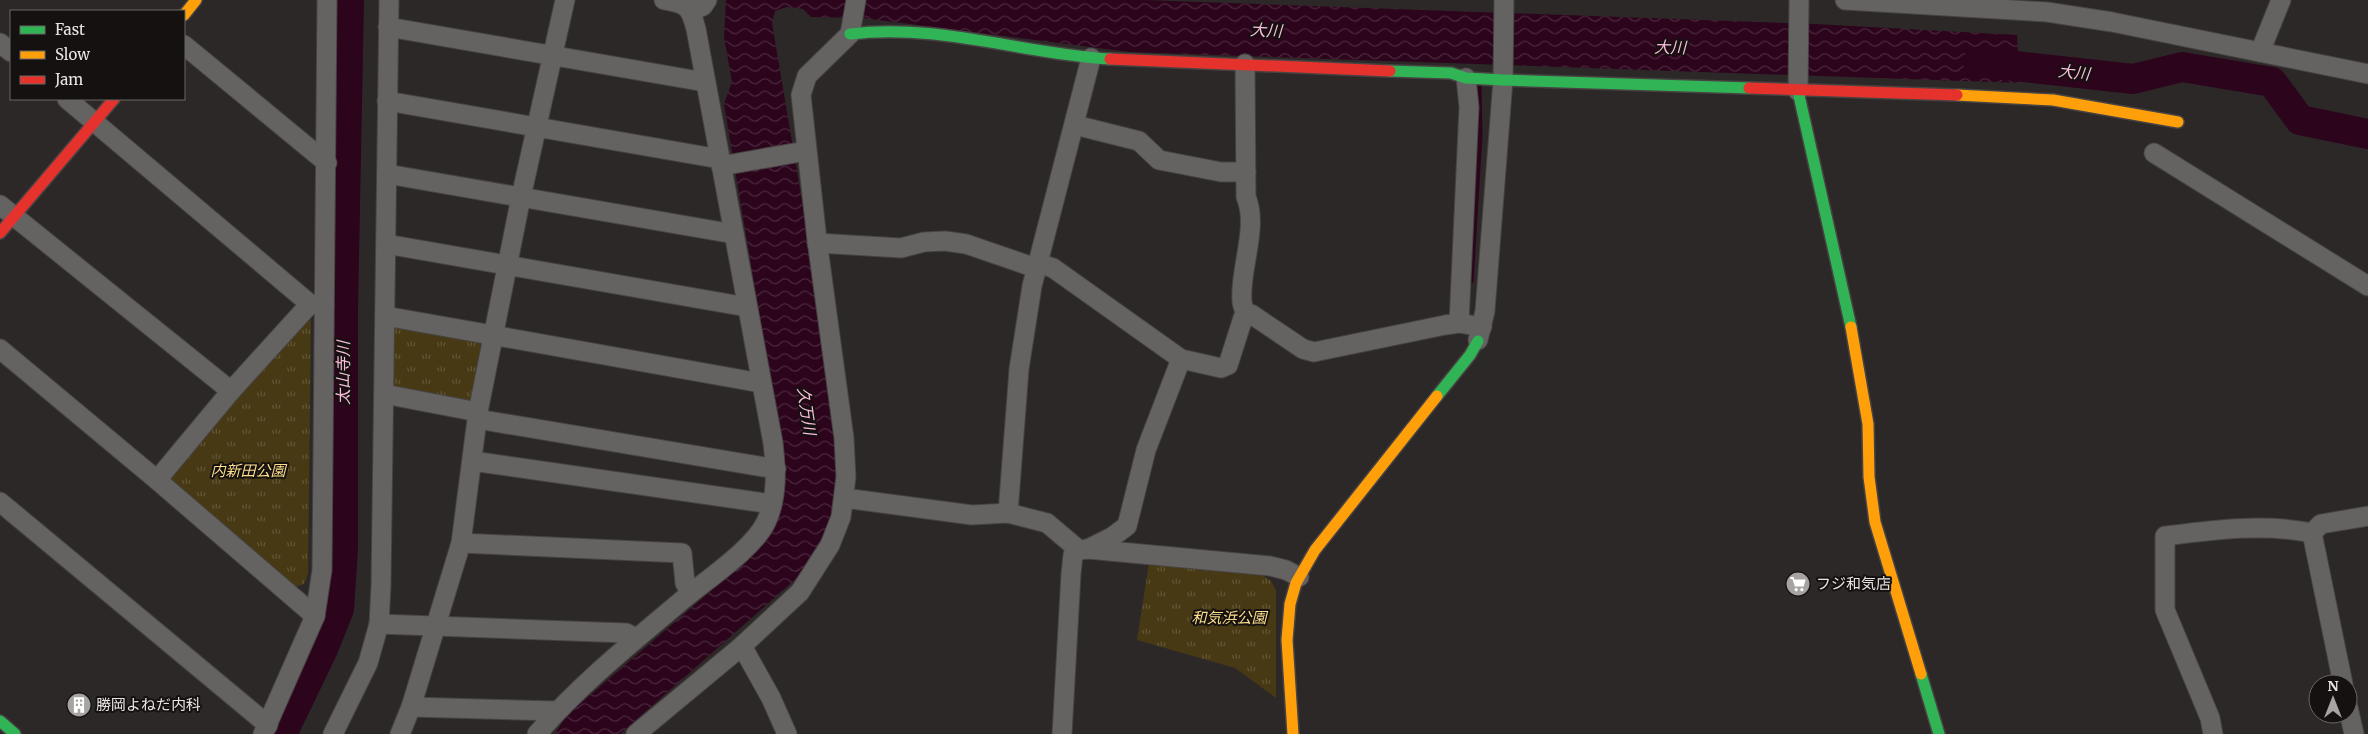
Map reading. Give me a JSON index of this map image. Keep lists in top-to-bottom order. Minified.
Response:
{"water":["大川","太山寺川","久万川"],"parks":["内新田公園","和気浜公園"],"places":{"supermarket":["フジ和気店"],"building":["勝岡よねだ内科"]},"legend":["Fast","Slow","Jam"],"north":"top"}
